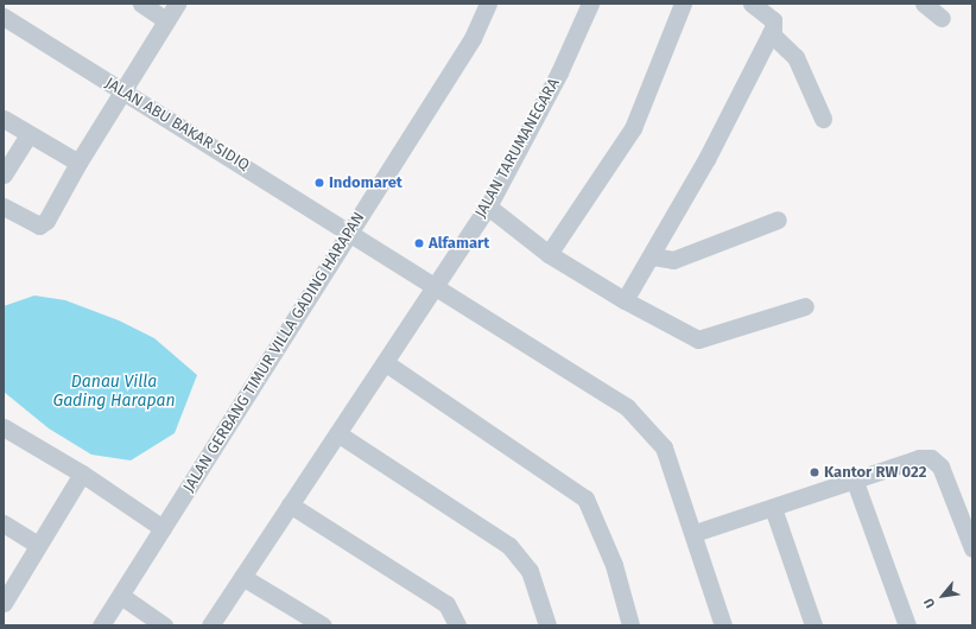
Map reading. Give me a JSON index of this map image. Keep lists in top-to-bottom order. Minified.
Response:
{"streets":{"street":["JALAN ABU BAKAR SIDIQ","JALAN TARUMANEGARA","JALAN GERBANG TIMUR VILLA GADING HARAPAN"]},"crossings":[["JALAN ABU BAKAR SIDIQ","JALAN TARUMANEGARA"],["JALAN ABU BAKAR SIDIQ","JALAN GERBANG TIMUR VILLA GADING HARAPAN"]],"water":["Danau Villa Gading Harapan"],"places":["Indomaret","Alfamart","Kantor RW 022"],"north":"bottom left"}
